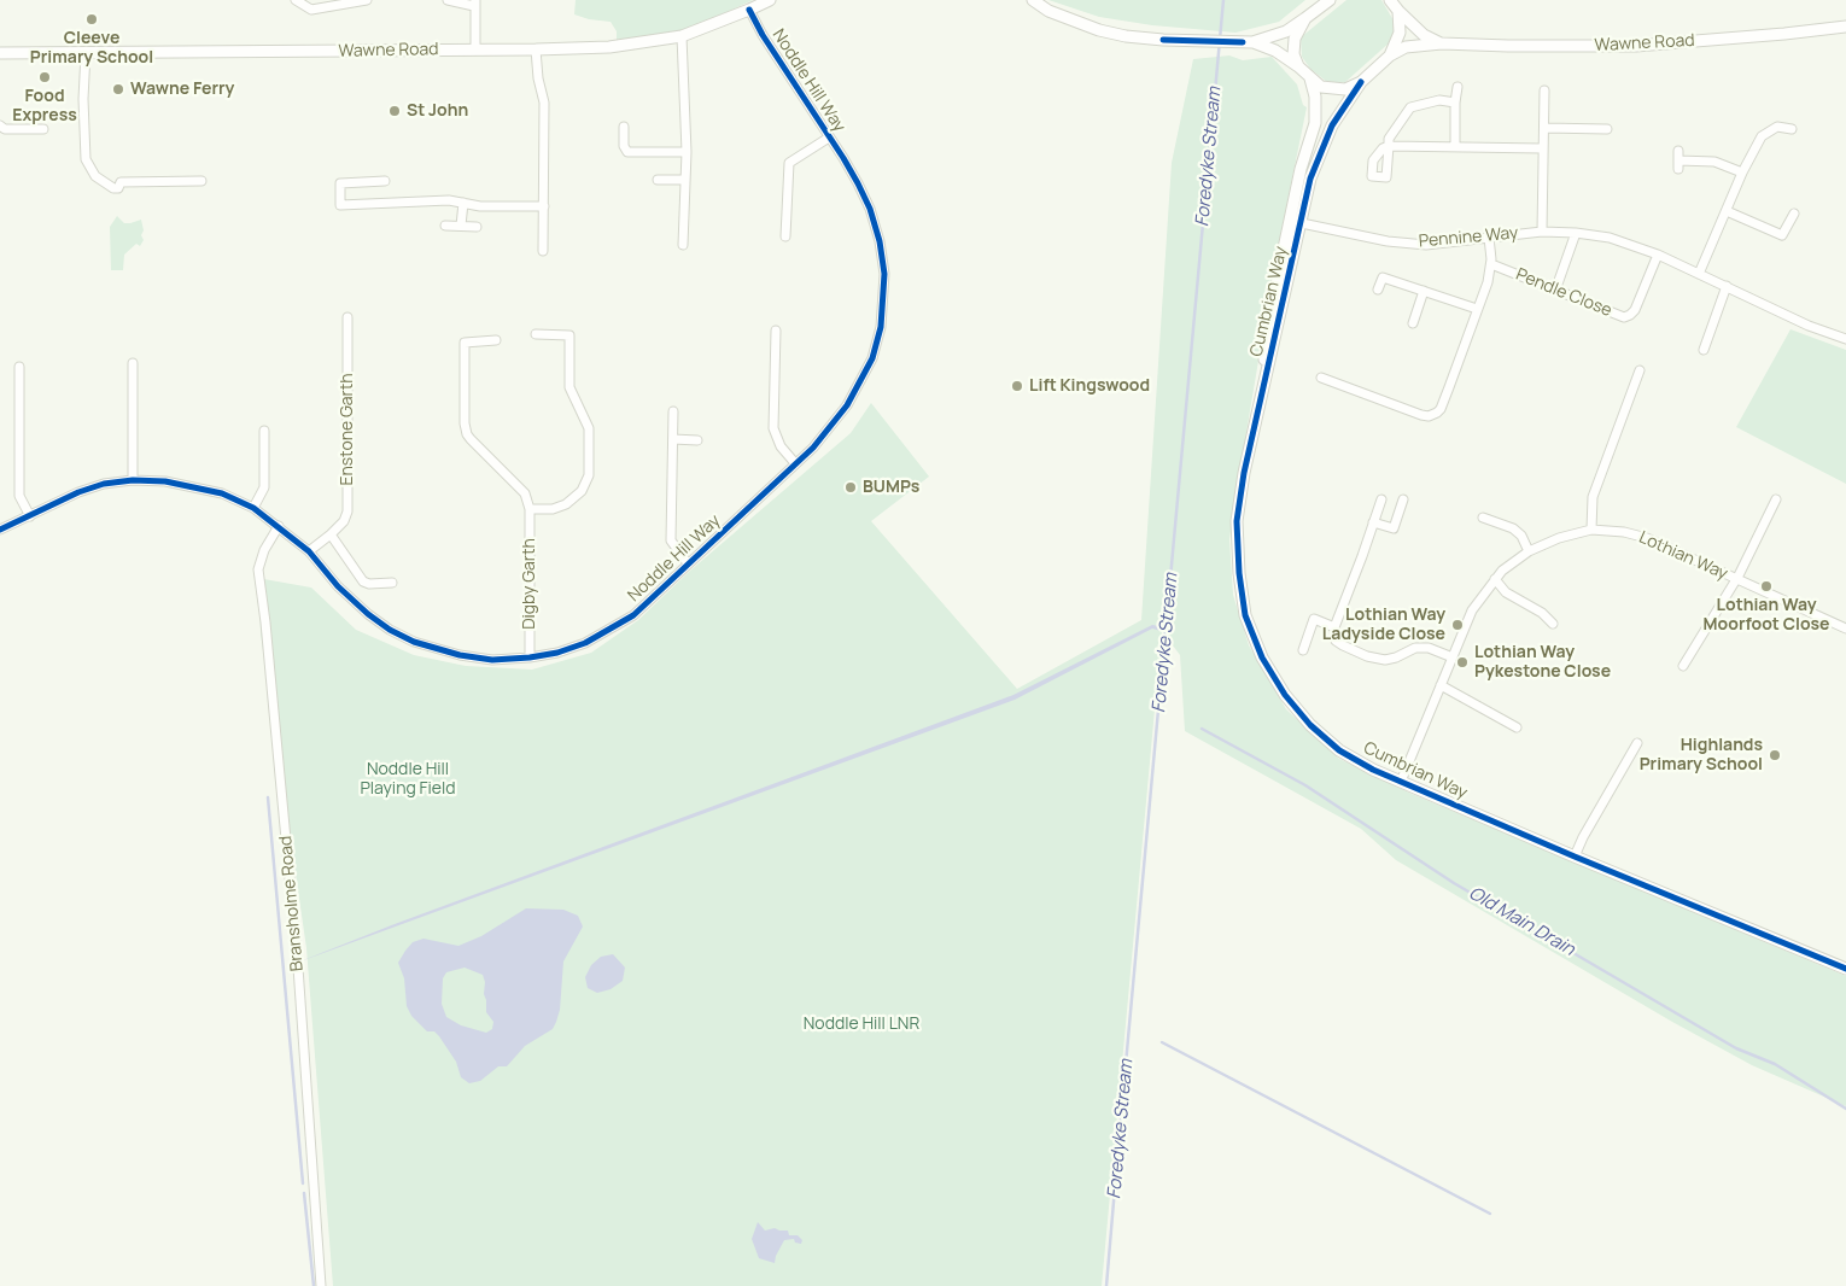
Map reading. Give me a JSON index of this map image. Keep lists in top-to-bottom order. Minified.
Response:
{"streets":{"street":["Wawne Road","Noddle Hill Way","Pennine Way","Pendle Close","Cumbrian Way","Enstone Garth","Lothian Way","Digby Garth","Bransholme Road"]},"crossings":[["Wawne Road","Noddle Hill Way"],["Wawne Road","Cumbrian Way"],["Noddle Hill Way","Enstone Garth"],["Noddle Hill Way","Digby Garth"],["Noddle Hill Way","Bransholme Road"],["Pennine Way","Pendle Close"],["Pennine Way","Cumbrian Way"],["Cumbrian Way","Lothian Way"]],"water":["Foredyke Stream","Old Main Drain"],"parks":["Noddle Hill Playing Field","Noddle Hill LNR"],"places":["Cleeve Primary School","Food Express","Wawne Ferry","St John","Lift Kingswood","BUMPs","Lothian Way Moorfoot Close","Lothian Way Ladyside Close","Lothian Way Pykestone Close","Highlands Primary School"]}
